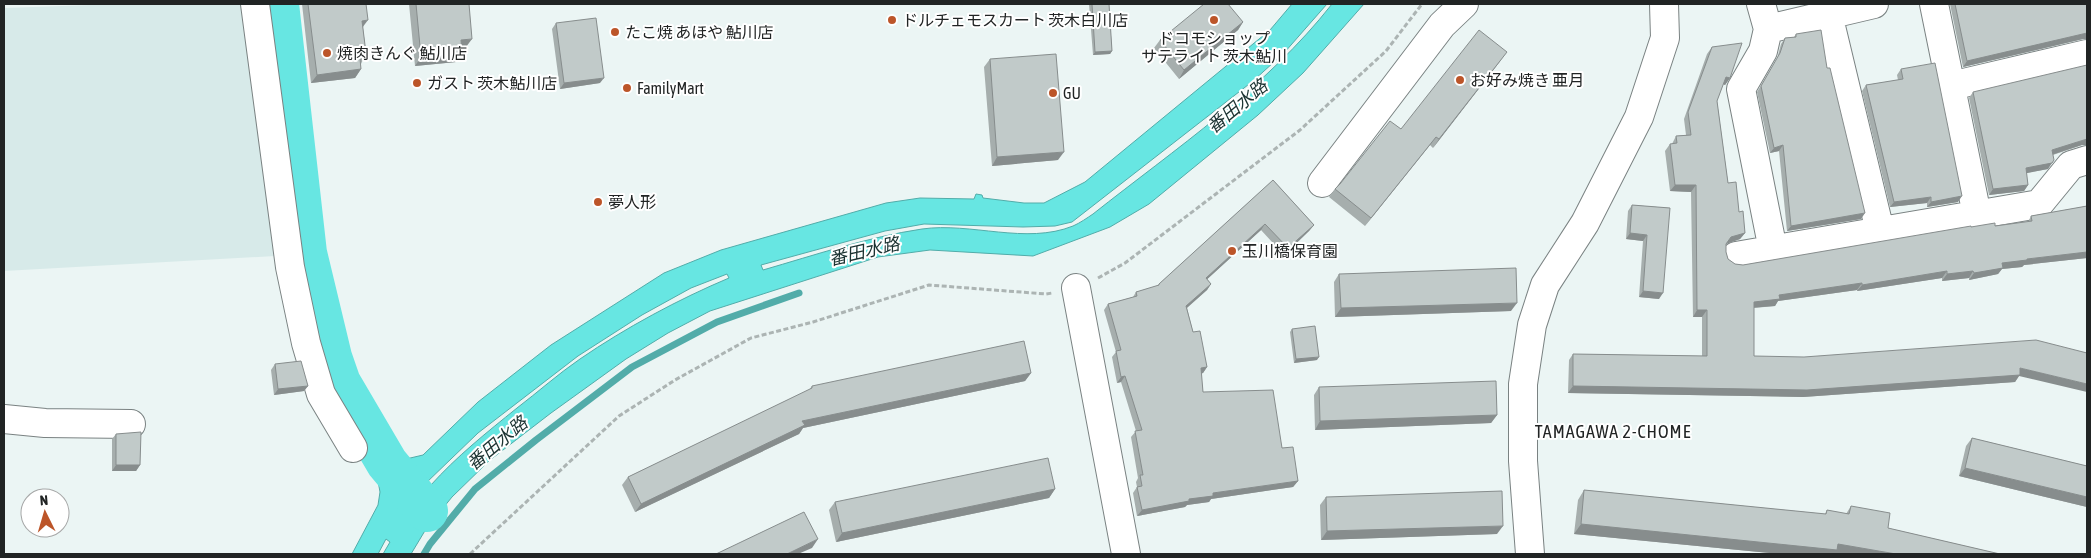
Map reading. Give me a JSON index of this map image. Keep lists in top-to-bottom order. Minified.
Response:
{"districts":["TAMAGAWA 2-CHOME"],"water":["番田水路"],"places":["ドルチェモスカート 茨木白川店","ドコモショップ サテライト 茨木鮎川","たこ焼 あほや 鮎川店","焼肉きんぐ 鮎川店","お好み焼き 亜月","ガスト 茨木鮎川店","FamilyMart","GU","夢人形","玉川橋保育園"],"north":"top"}
